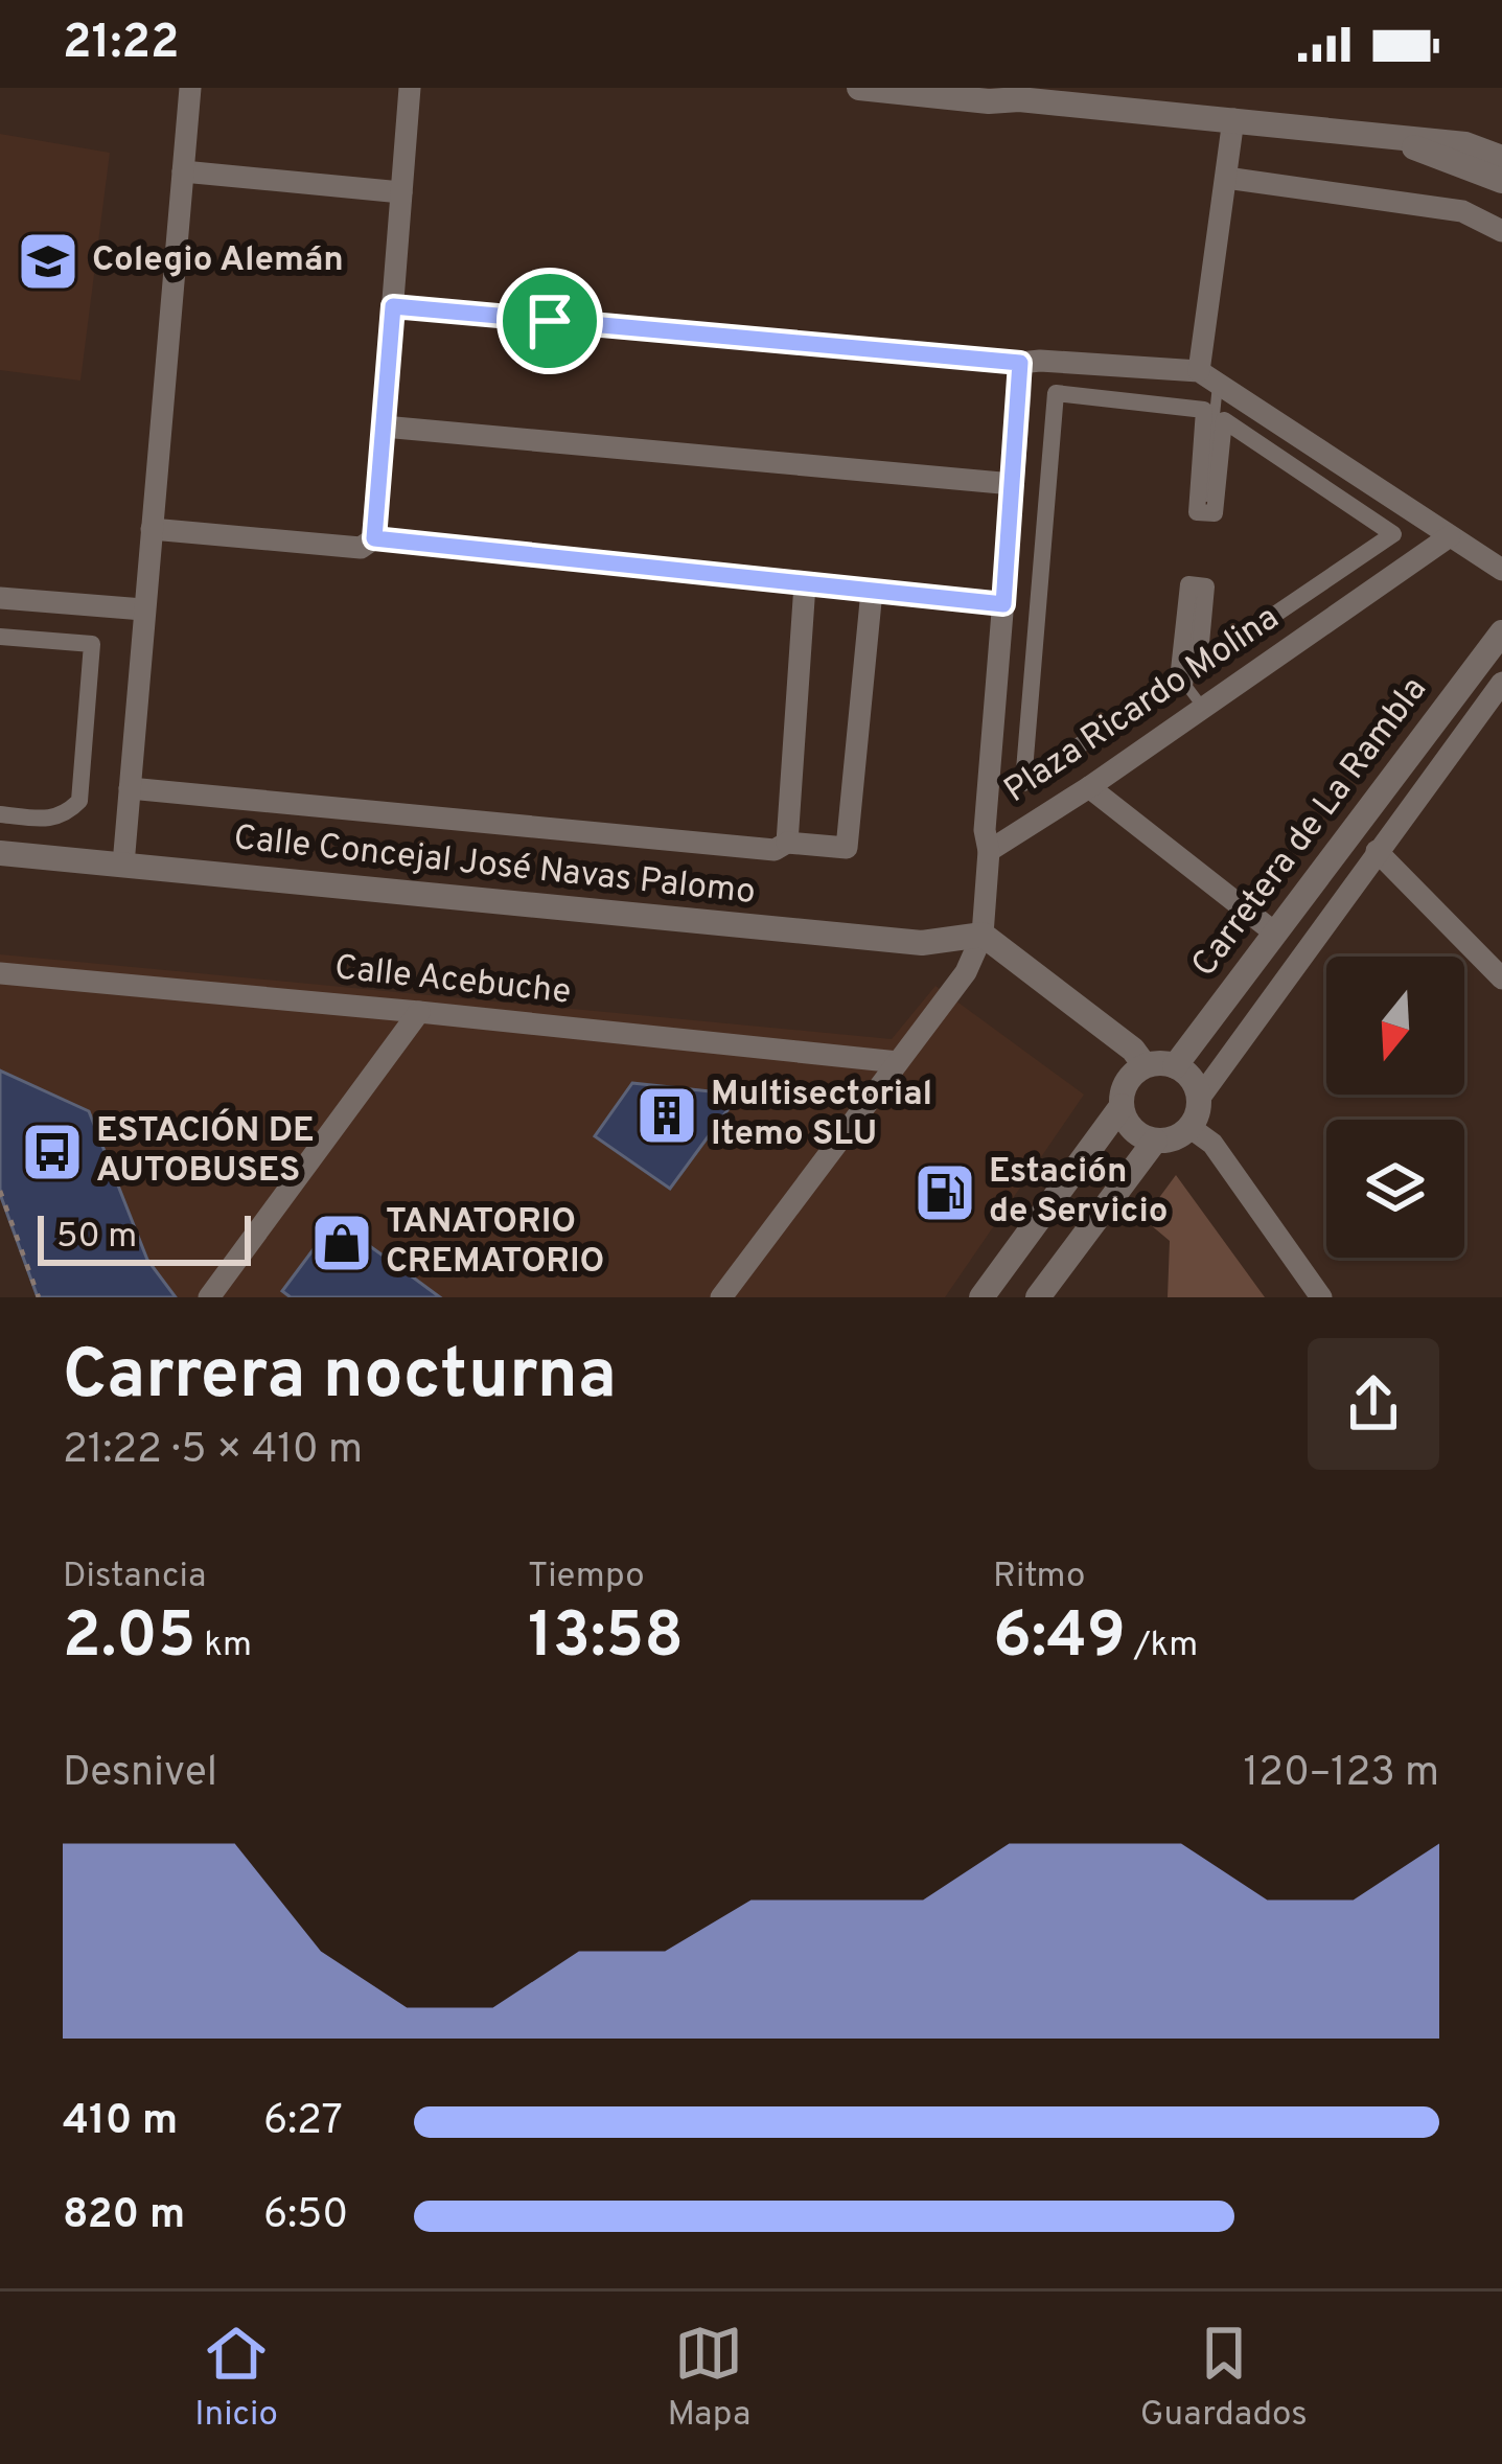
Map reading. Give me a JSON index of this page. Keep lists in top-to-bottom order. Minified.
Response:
{"streets":{"street":["Plaza Ricardo Molina","Carretera de La Rambla","Calle Concejal José Navas Palomo","Calle Acebuche"]},"places":{"school or university":["Colegio Alemán"],"building":["Multisectorial Itemo SLU"],"bus stop":["ESTACIÓN DE AUTOBUSES"],"fuel station":["Estación de Servicio"],"shop":["TANATORIO CREMATORIO"]},"scale_bar":"50 m","north":"bottom","page":{"status":"21:22","scale":"50 m","heading":["Carrera nocturna","21:22 · 5 × 410 m"],"stats":[["Distancia","2.05 km"],["Tiempo","13:58"],["Ritmo","6:49 /km"]],"chart":["Desnivel","120–123 m"],"list":[{"name":"410 m","note":"6:27"},{"name":"820 m","note":"6:50"}],"tabs":["Inicio","Mapa","Guardados"]}}
